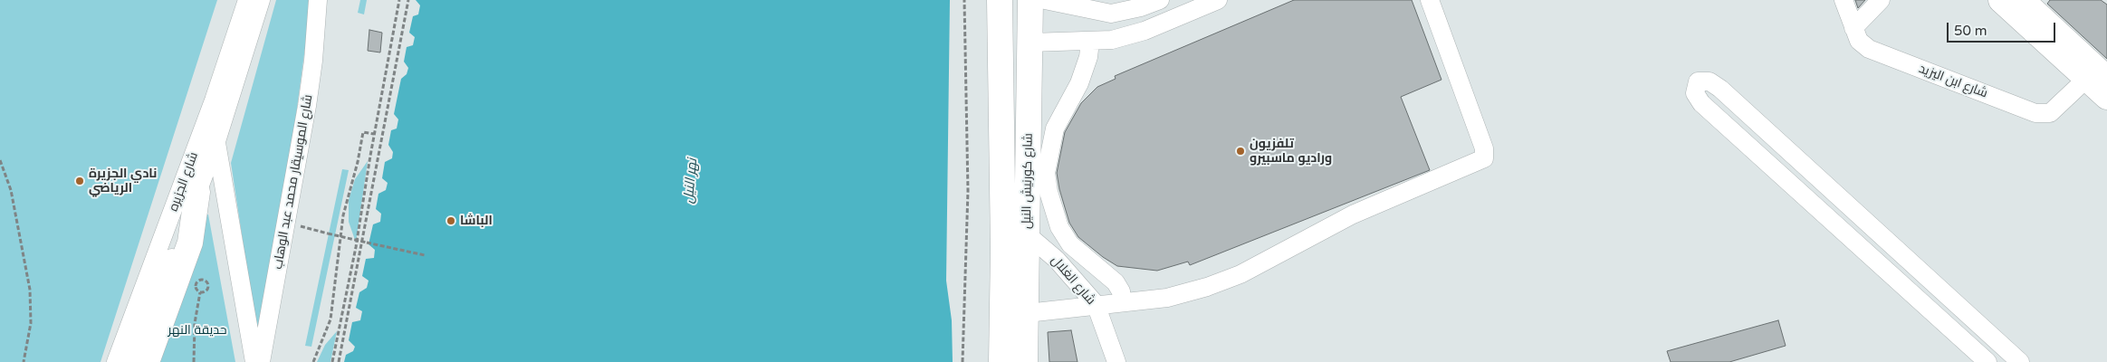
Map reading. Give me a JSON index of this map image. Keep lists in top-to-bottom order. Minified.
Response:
{"streets":{"highway":["شارع كورنيش النيل"],"street":["شارع ابن اليزيد","شارع الجزيره","شارع الموسيقار محمد عبد الوهاب","شارع الغلال"]},"crossings":[["شارع كورنيش النيل","شارع الغلال"]],"water":["نهر النيل"],"parks":["حديقة النهر"],"places":["تلفزيون وراديو ماسبيرو","نادي الجزيرة الرياضي","الباشا"],"scale_bar":"50 m"}
